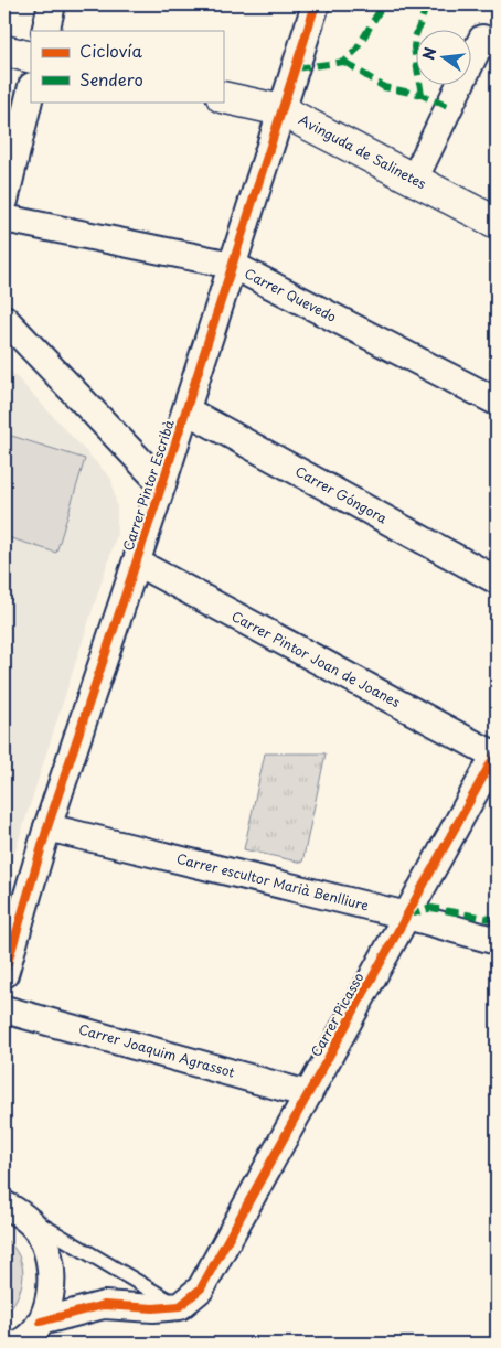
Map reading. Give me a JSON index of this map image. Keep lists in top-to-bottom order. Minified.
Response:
{"streets":{"street":["Avinguda de Salinetes","Carrer Quevedo","Carrer Pintor Escribà","Carrer Góngora","Carrer Pintor Joan de Joanes","Carrer escultor Marià Benlliure","Carrer Picasso","Carrer Joaquim Agrassot"]},"crossings":[["Avinguda de Salinetes","Carrer Pintor Escribà"],["Carrer Quevedo","Carrer Pintor Escribà"],["Carrer Pintor Escribà","Carrer Góngora"],["Carrer Pintor Escribà","Carrer Pintor Joan de Joanes"],["Carrer Pintor Escribà","Carrer escultor Marià Benlliure"],["Carrer Pintor Joan de Joanes","Carrer Picasso"],["Carrer escultor Marià Benlliure","Carrer Picasso"],["Carrer Picasso","Carrer Joaquim Agrassot"]],"legend":["Ciclovía","Sendero"],"north":"left"}
